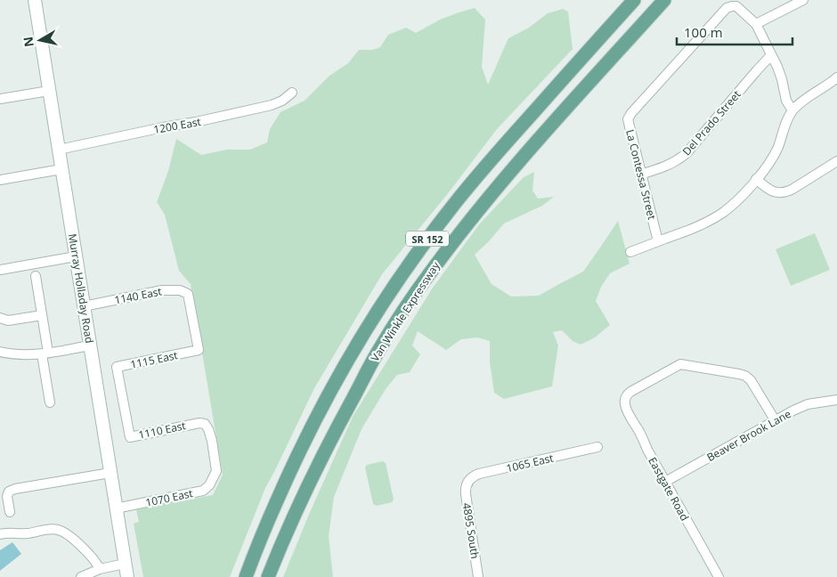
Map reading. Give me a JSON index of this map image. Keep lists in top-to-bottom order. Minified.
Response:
{"streets":{"main road":["SR 152","Murray Holladay Road","Van Winkle Expressway"],"street":["Del Prado Street","1200 East","La Contessa Street","1140 East","1115 East","1110 East","Beaver Brook Lane","1065 East","Eastgate Road","1070 East","4895 South"]},"crossings":[["Del Prado Street","La Contessa Street"],["1200 East","Murray Holladay Road"],["Murray Holladay Road","1140 East"],["Murray Holladay Road","1070 East"],["1140 East","1115 East"],["1115 East","1110 East"],["1110 East","1070 East"],["Beaver Brook Lane","Eastgate Road"],["1065 East","4895 South"]],"scale_bar":"100 m","north":"left"}
